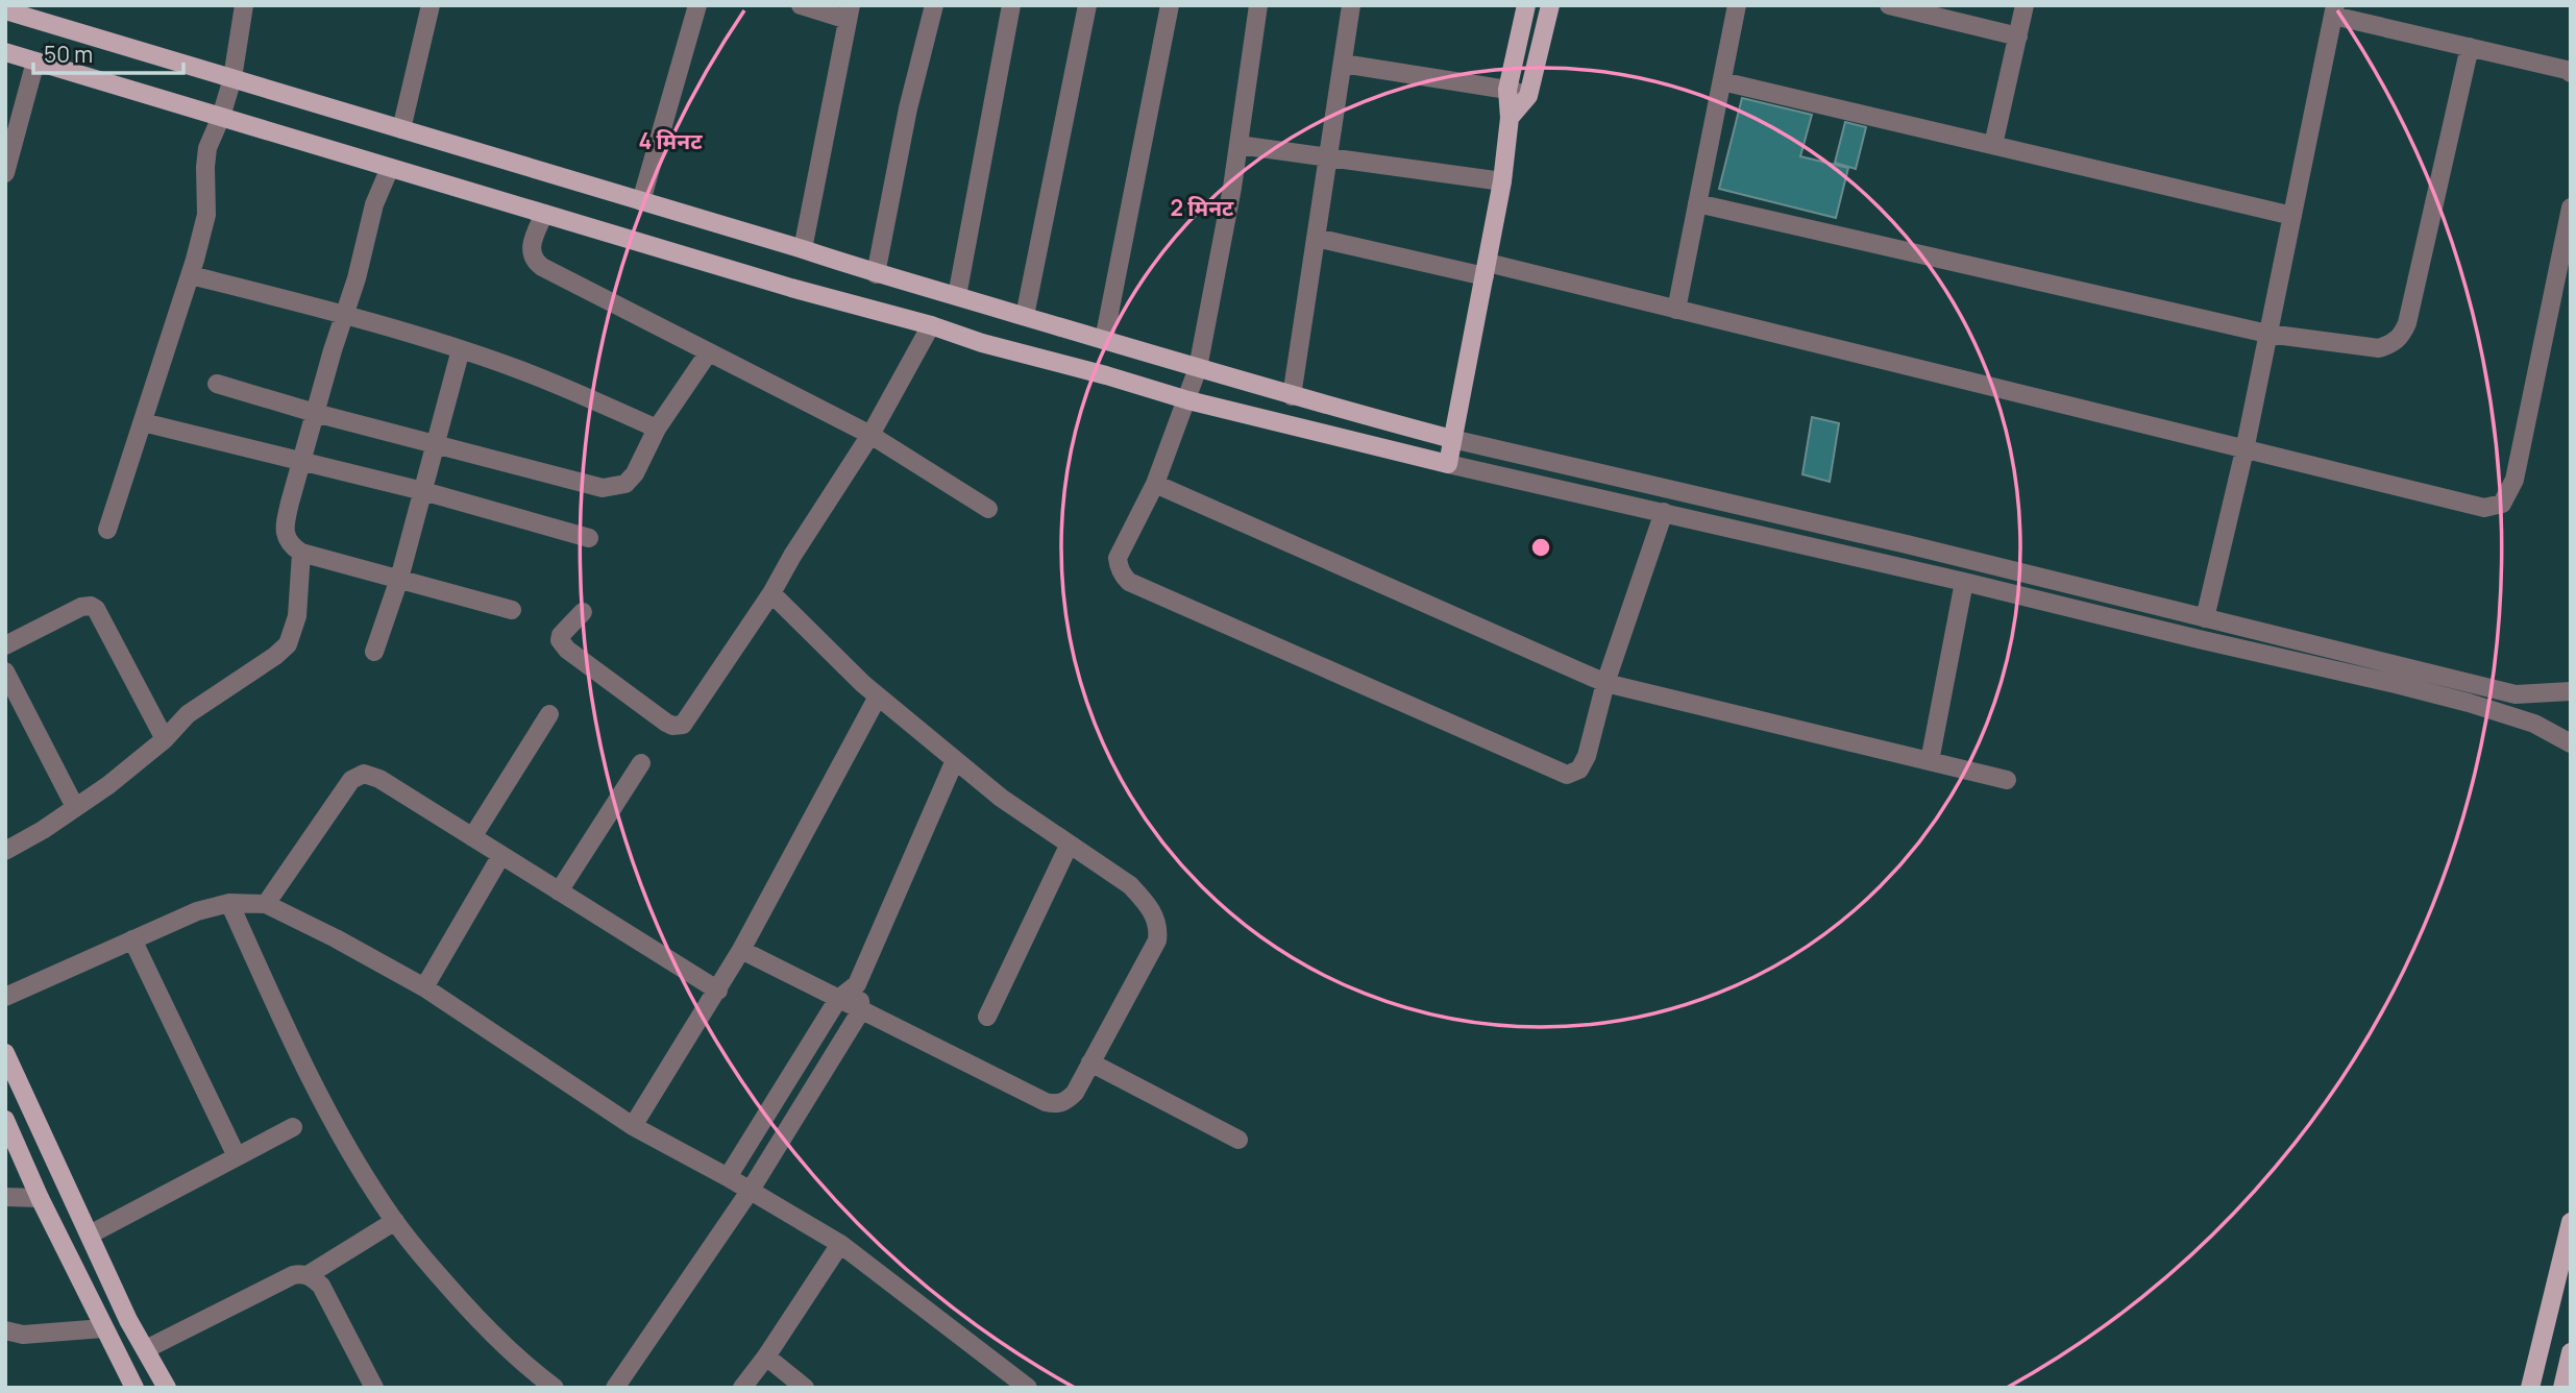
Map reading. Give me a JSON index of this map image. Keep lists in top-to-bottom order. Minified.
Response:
{"scale_bar":"50 m","rings":["4 मिनट","2 मिनट"]}
